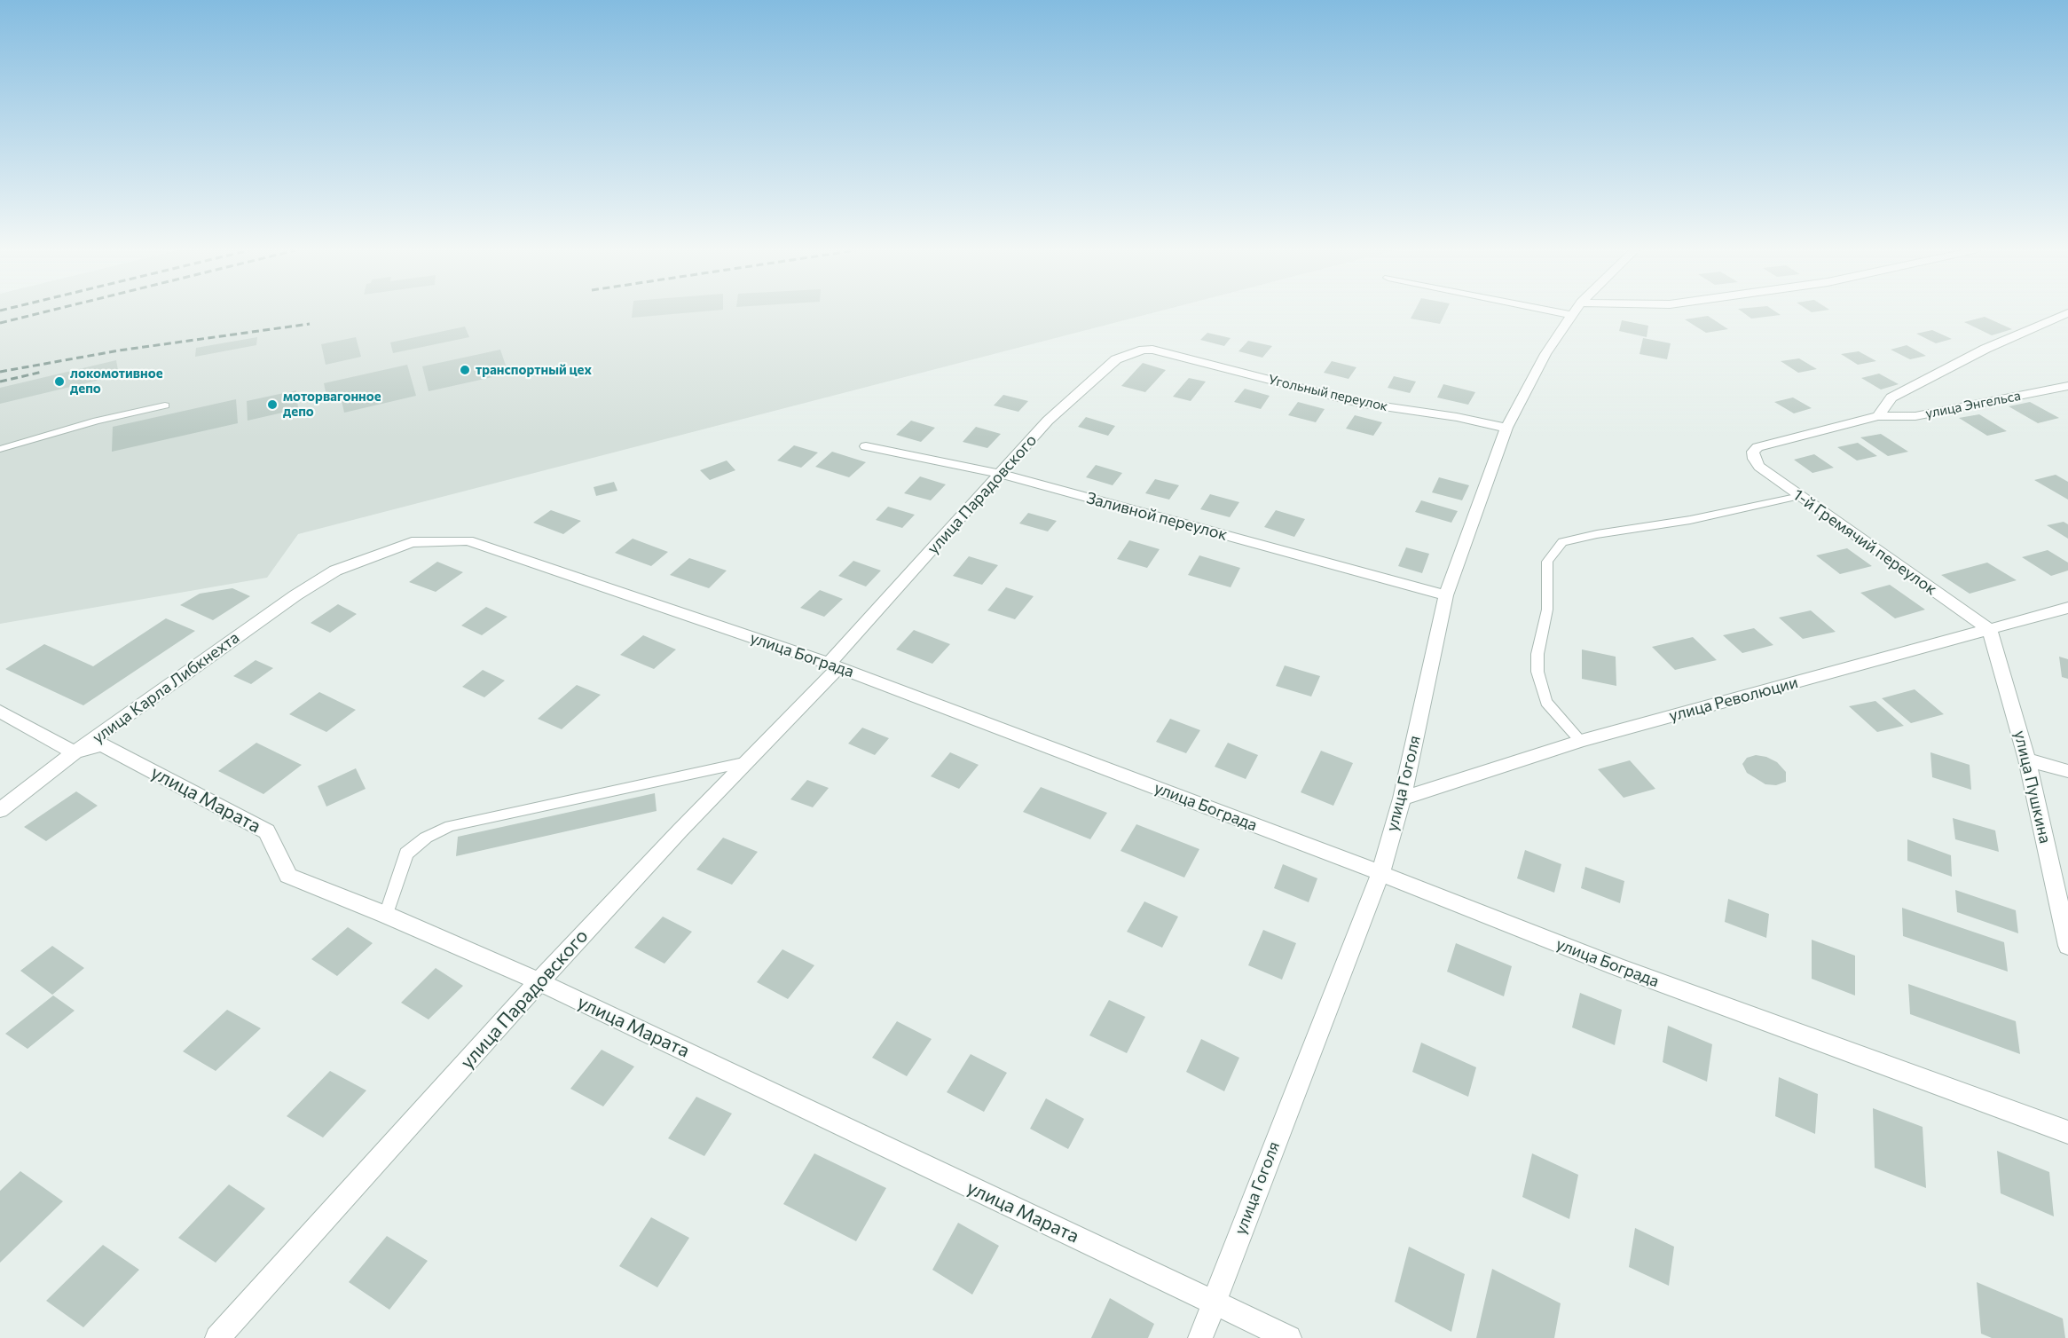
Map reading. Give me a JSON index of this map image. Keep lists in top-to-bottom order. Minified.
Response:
{"streets":{"street":["Угольный переулок","улица Энгельса","улица Парадовского","Заливной переулок","1-й Гремячий переулок","улица Бограда","улица Карла Либкнехта","улица Революции","улица Гоголя","улица Пушкина","улица Марата"]},"crossings":[["Угольный переулок","улица Парадовского"],["Угольный переулок","улица Гоголя"],["улица Энгельса","1-й Гремячий переулок"],["улица Парадовского","Заливной переулок"],["улица Парадовского","улица Бограда"],["улица Парадовского","улица Марата"],["Заливной переулок","улица Гоголя"],["1-й Гремячий переулок","улица Революции"],["1-й Гремячий переулок","улица Пушкина"],["улица Бограда","улица Карла Либкнехта"],["улица Бограда","улица Гоголя"],["улица Карла Либкнехта","улица Марата"],["улица Революции","улица Гоголя"],["улица Революции","улица Пушкина"],["улица Гоголя","улица Марата"]],"places":["транспортный цех","локомотивное депо","моторвагонное депо"]}
